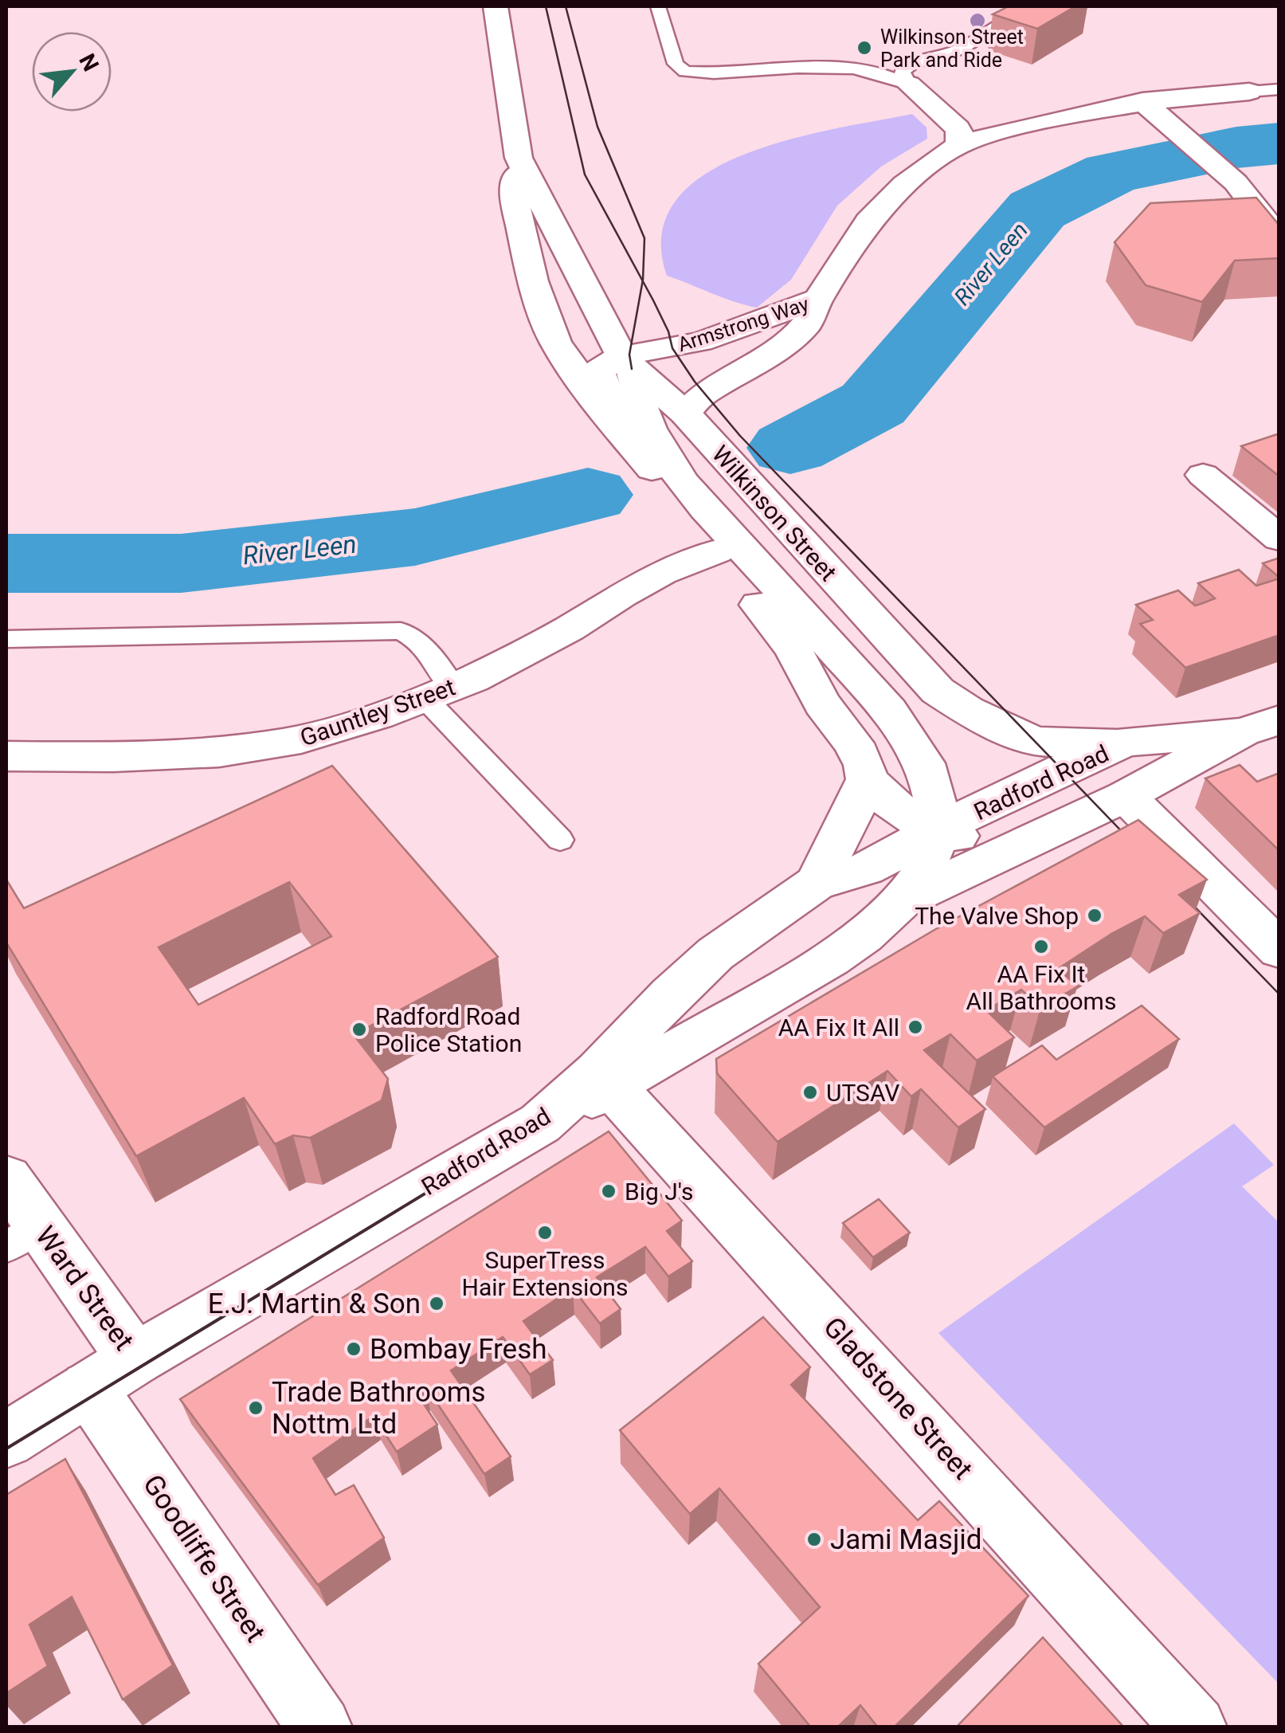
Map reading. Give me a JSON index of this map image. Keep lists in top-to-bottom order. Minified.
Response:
{"streets":{"street":["Armstrong Way","Wilkinson Street","Gauntley Street","Radford Road","Ward Street","Gladstone Street","Goodliffe Street"]},"crossings":[["Armstrong Way","Wilkinson Street"],["Wilkinson Street","Gauntley Street"],["Wilkinson Street","Radford Road"],["Radford Road","Ward Street"],["Radford Road","Gladstone Street"],["Radford Road","Goodliffe Street"],["Ward Street","Goodliffe Street"]],"water":["River Leen"],"places":["Wilkinson Street Park and Ride","The Valve Shop","AA Fix It All Bathrooms","AA Fix It All","Radford Road Police Station","UTSAV","Big J's","SuperTress Hair Extensions","E.J. Martin & Son","Bombay Fresh","Trade Bathrooms Nottm Ltd","Jami Masjid"],"north":"top right"}
